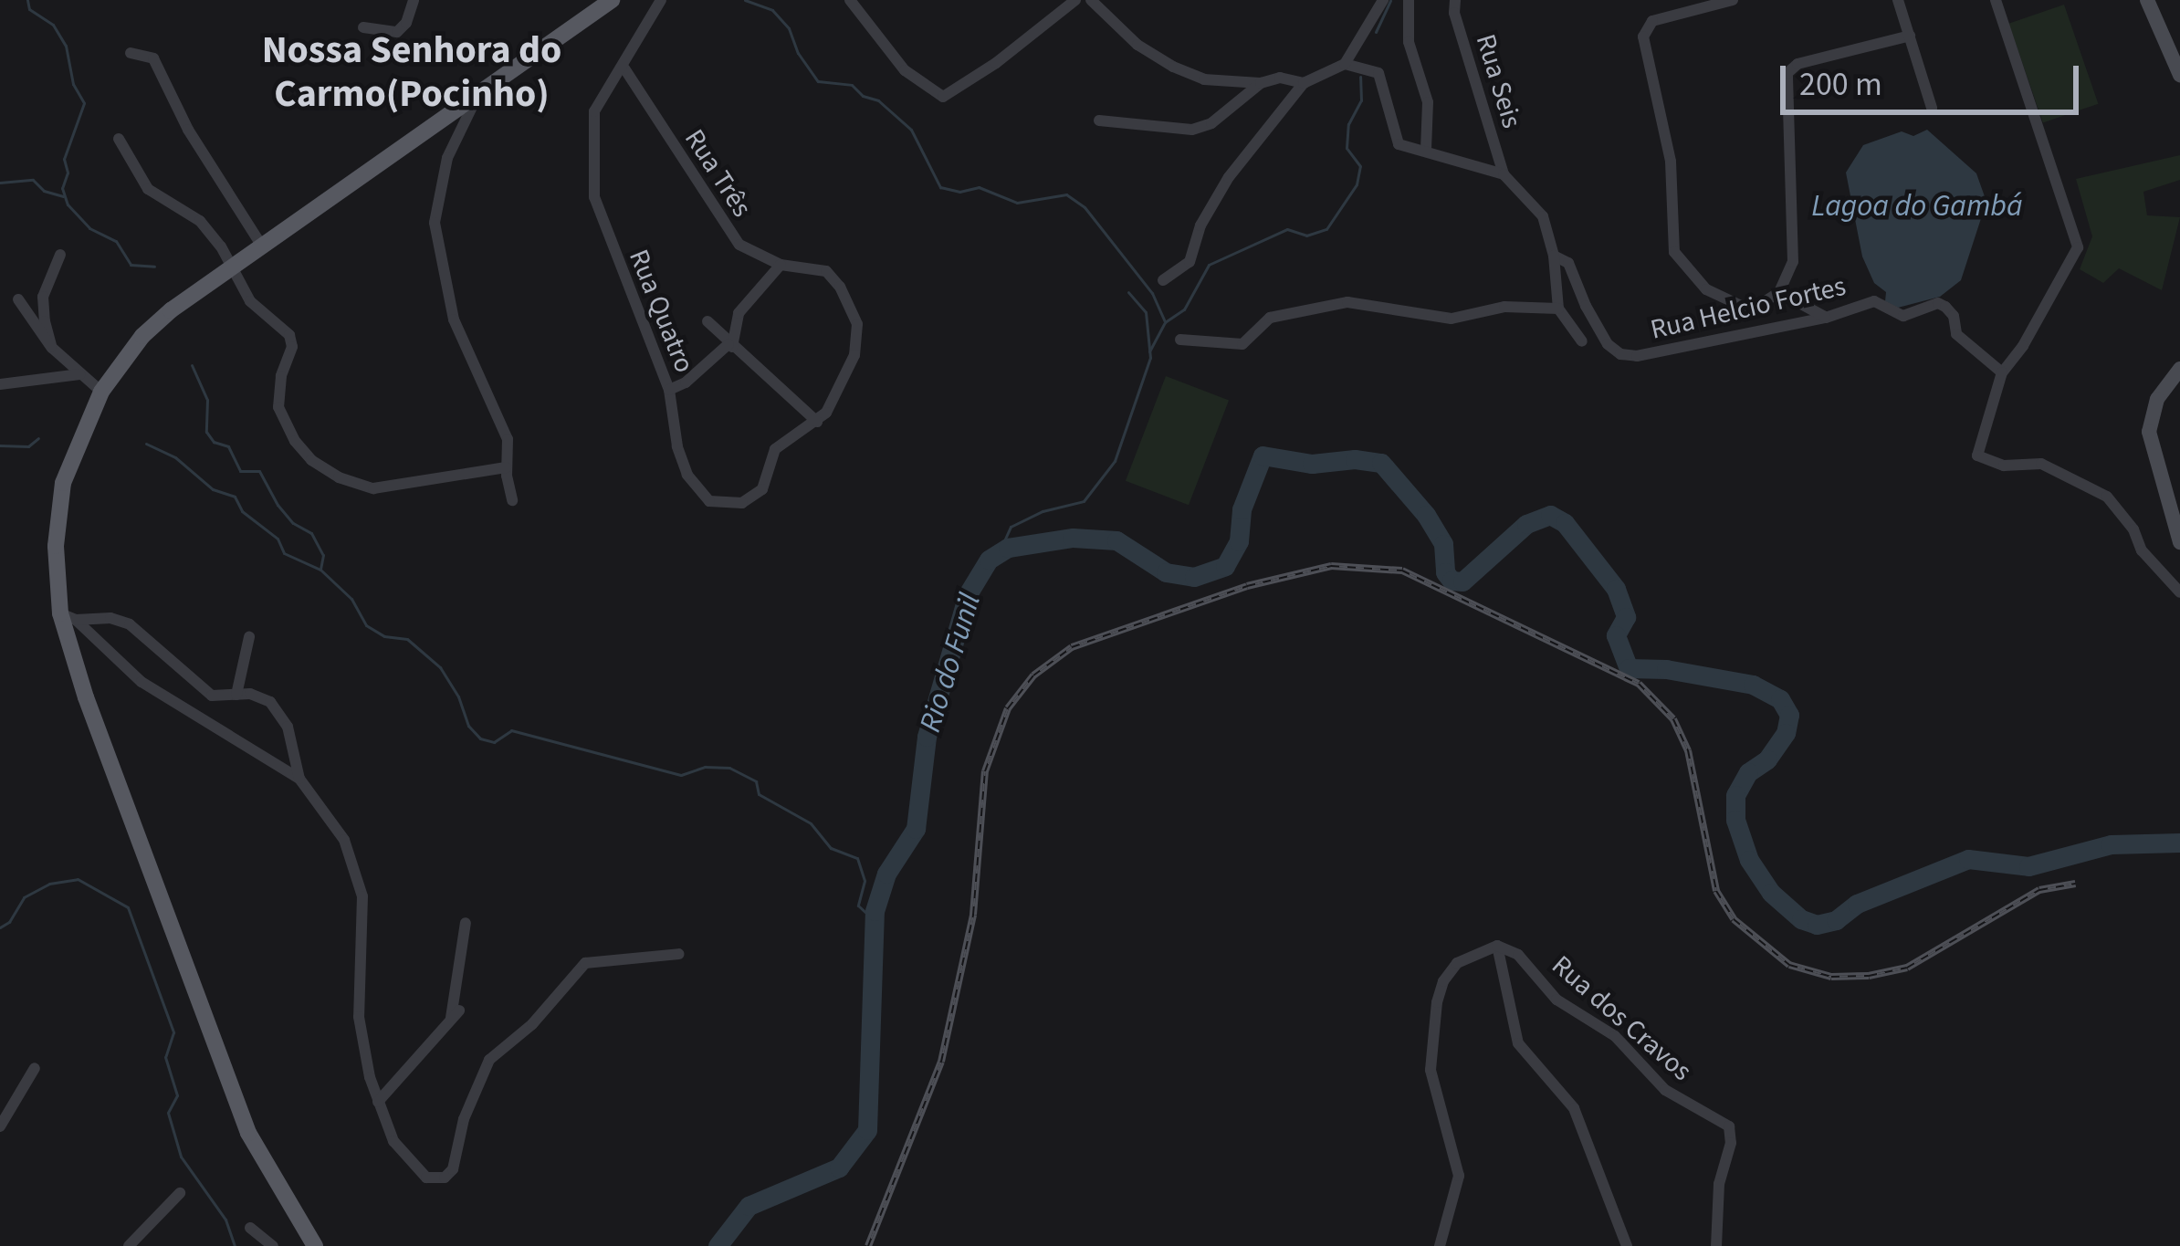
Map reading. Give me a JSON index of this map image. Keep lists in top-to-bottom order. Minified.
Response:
{"streets":{"street":["Rua Seis","Rua Três","Rua Helcio Fortes","Rua Quatro","Rua dos Cravos"]},"crossings":[["Rua Seis","Rua Helcio Fortes"],["Rua Três","Rua Quatro"]],"districts":["Nossa Senhora do Carmo(Pocinho)"],"water":["Lagoa do Gambá","Rio do Funil"],"scale_bar":"200 m"}
